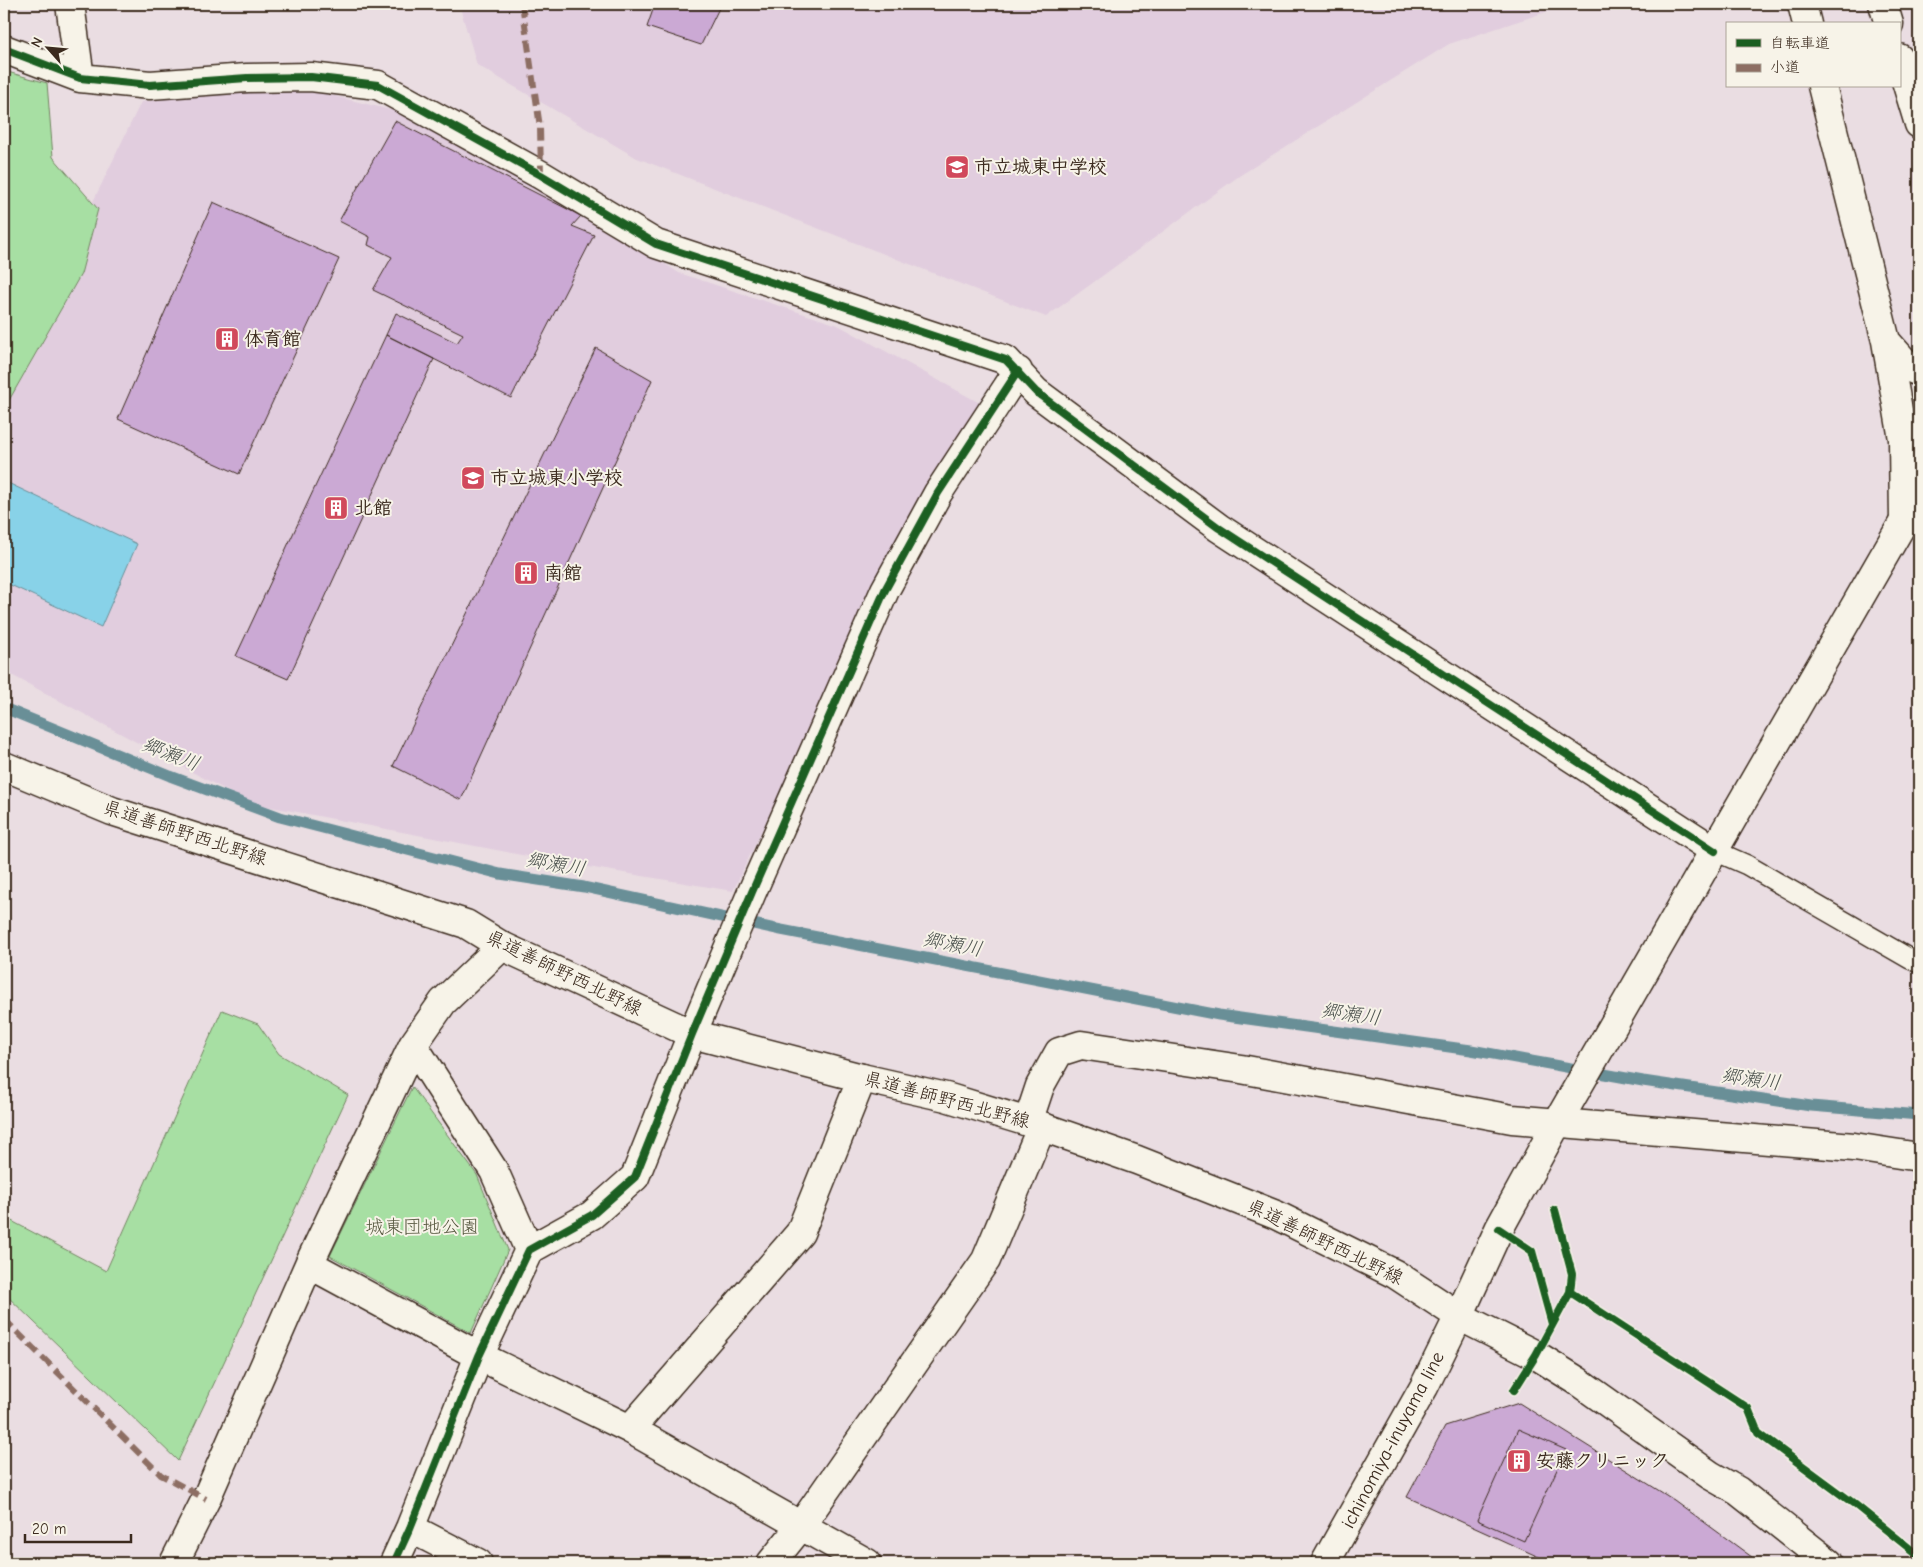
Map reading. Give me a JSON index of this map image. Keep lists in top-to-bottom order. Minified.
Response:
{"streets":{"main road":["県道善師野西北野線","ichinomiya-inuyama line"]},"crossings":[["県道善師野西北野線","ichinomiya-inuyama line"]],"water":["郷瀬川"],"parks":["城東団地公園"],"places":{"school or university":["市立城東中学校","市立城東小学校"],"building":["体育館","北館","南館","安藤クリニック"]},"legend":["自転車道","小道"],"scale_bar":"20 m","north":"top left"}
